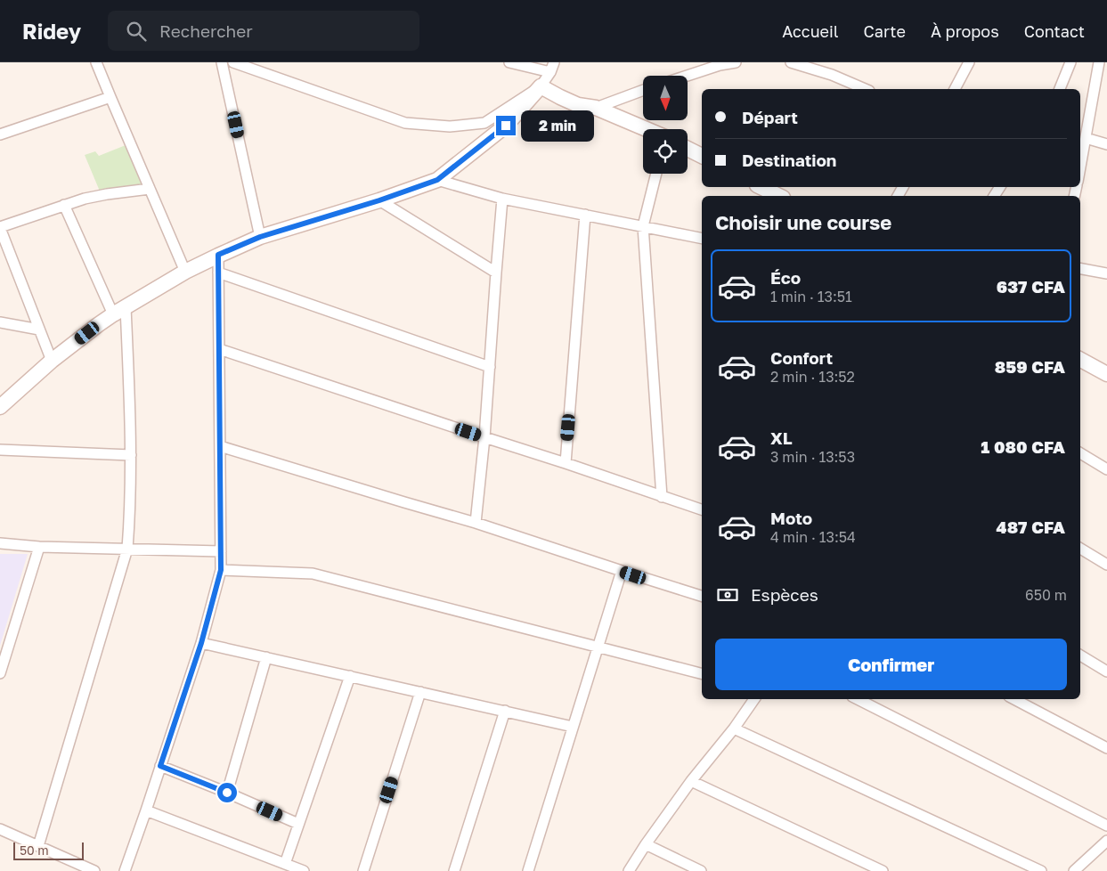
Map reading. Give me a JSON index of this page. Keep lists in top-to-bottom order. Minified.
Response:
{"scale_bar":"50 m","north":"bottom","page":{"header":"Ridey","search":"Rechercher","nav":["Accueil","Carte","À propos","Contact"],"banner":["Départ","Destination"],"bubble":"2 min","heading":"Choisir une course","list":[{"name":"Éco","note":"1 min · 13:51","value":"637 CFA"},{"name":"Confort","note":"2 min · 13:52","value":"859 CFA"},{"name":"XL","note":"3 min · 13:53","value":"1 080 CFA"},{"name":"Moto","note":"4 min · 13:54","value":"487 CFA"}],"pay":["Espèces","650 m"],"buttons":"Confirmer","scale":"50 m"}}
